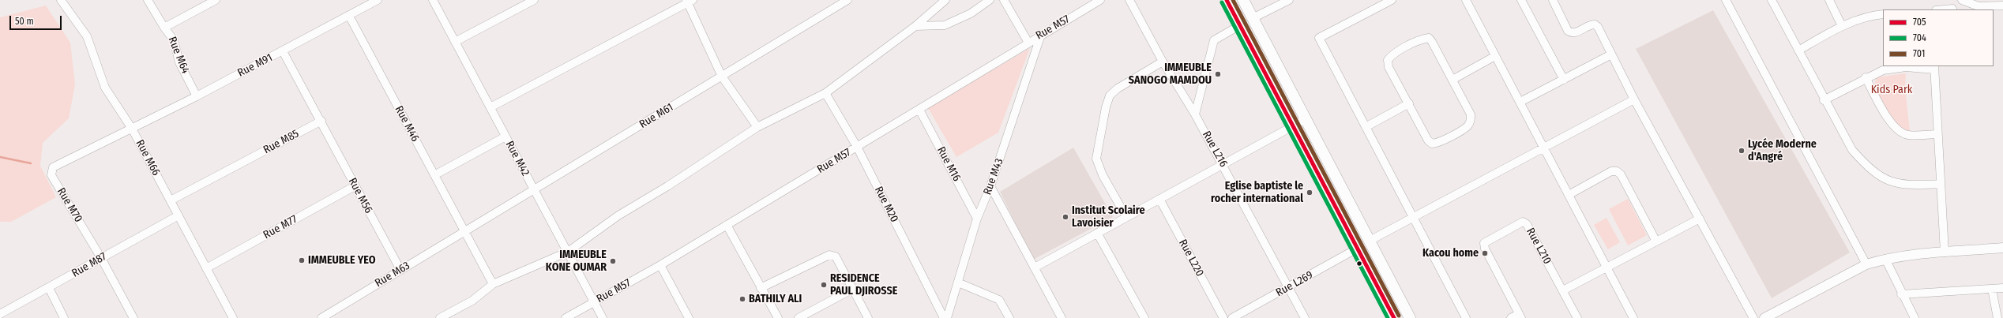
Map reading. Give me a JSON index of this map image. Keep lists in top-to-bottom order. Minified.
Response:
{"streets":{"street":["Rue M57","Rue M64","Rue M91","Rue M61","Rue M46","Rue M85","Rue L216","Rue M66","Rue M42","Rue M16","Rue M43","Rue M56","Rue M20","Rue M70","Rue M77","Rue L210","Rue L220","Rue M87","Rue M63","Rue L269"]},"crossings":[["Rue M57","Rue M42"],["Rue M57","Rue M16"],["Rue M57","Rue M43"],["Rue M57","Rue M20"],["Rue M64","Rue M91"],["Rue M91","Rue M46"],["Rue M91","Rue M66"],["Rue M91","Rue M70"],["Rue M61","Rue M46"],["Rue M61","Rue M42"],["Rue M61","Rue M63"],["Rue M46","Rue M63"],["Rue M85","Rue M66"],["Rue M85","Rue M56"],["Rue L216","Rue L269"],["Rue M66","Rue M70"],["Rue M66","Rue M77"],["Rue M66","Rue M87"],["Rue M16","Rue M43"],["Rue M56","Rue M77"],["Rue M56","Rue M63"],["Rue M70","Rue M87"]],"parks":["Kids Park"],"places":["IMMEUBLE SANOGO MAMDOU","Lycée Moderne d'Angré","Eglise baptiste le rocher international","Institut Scolaire Lavoisier","Kacou home","IMMEUBLE YEO","IMMEUBLE KONE OUMAR","RESIDENCE PAUL DJIROSSE","BATHILY ALI"],"lines":["transit line 705","transit line 701","transit line 704"],"legend":["705","704","701"],"scale_bar":"50 m"}
